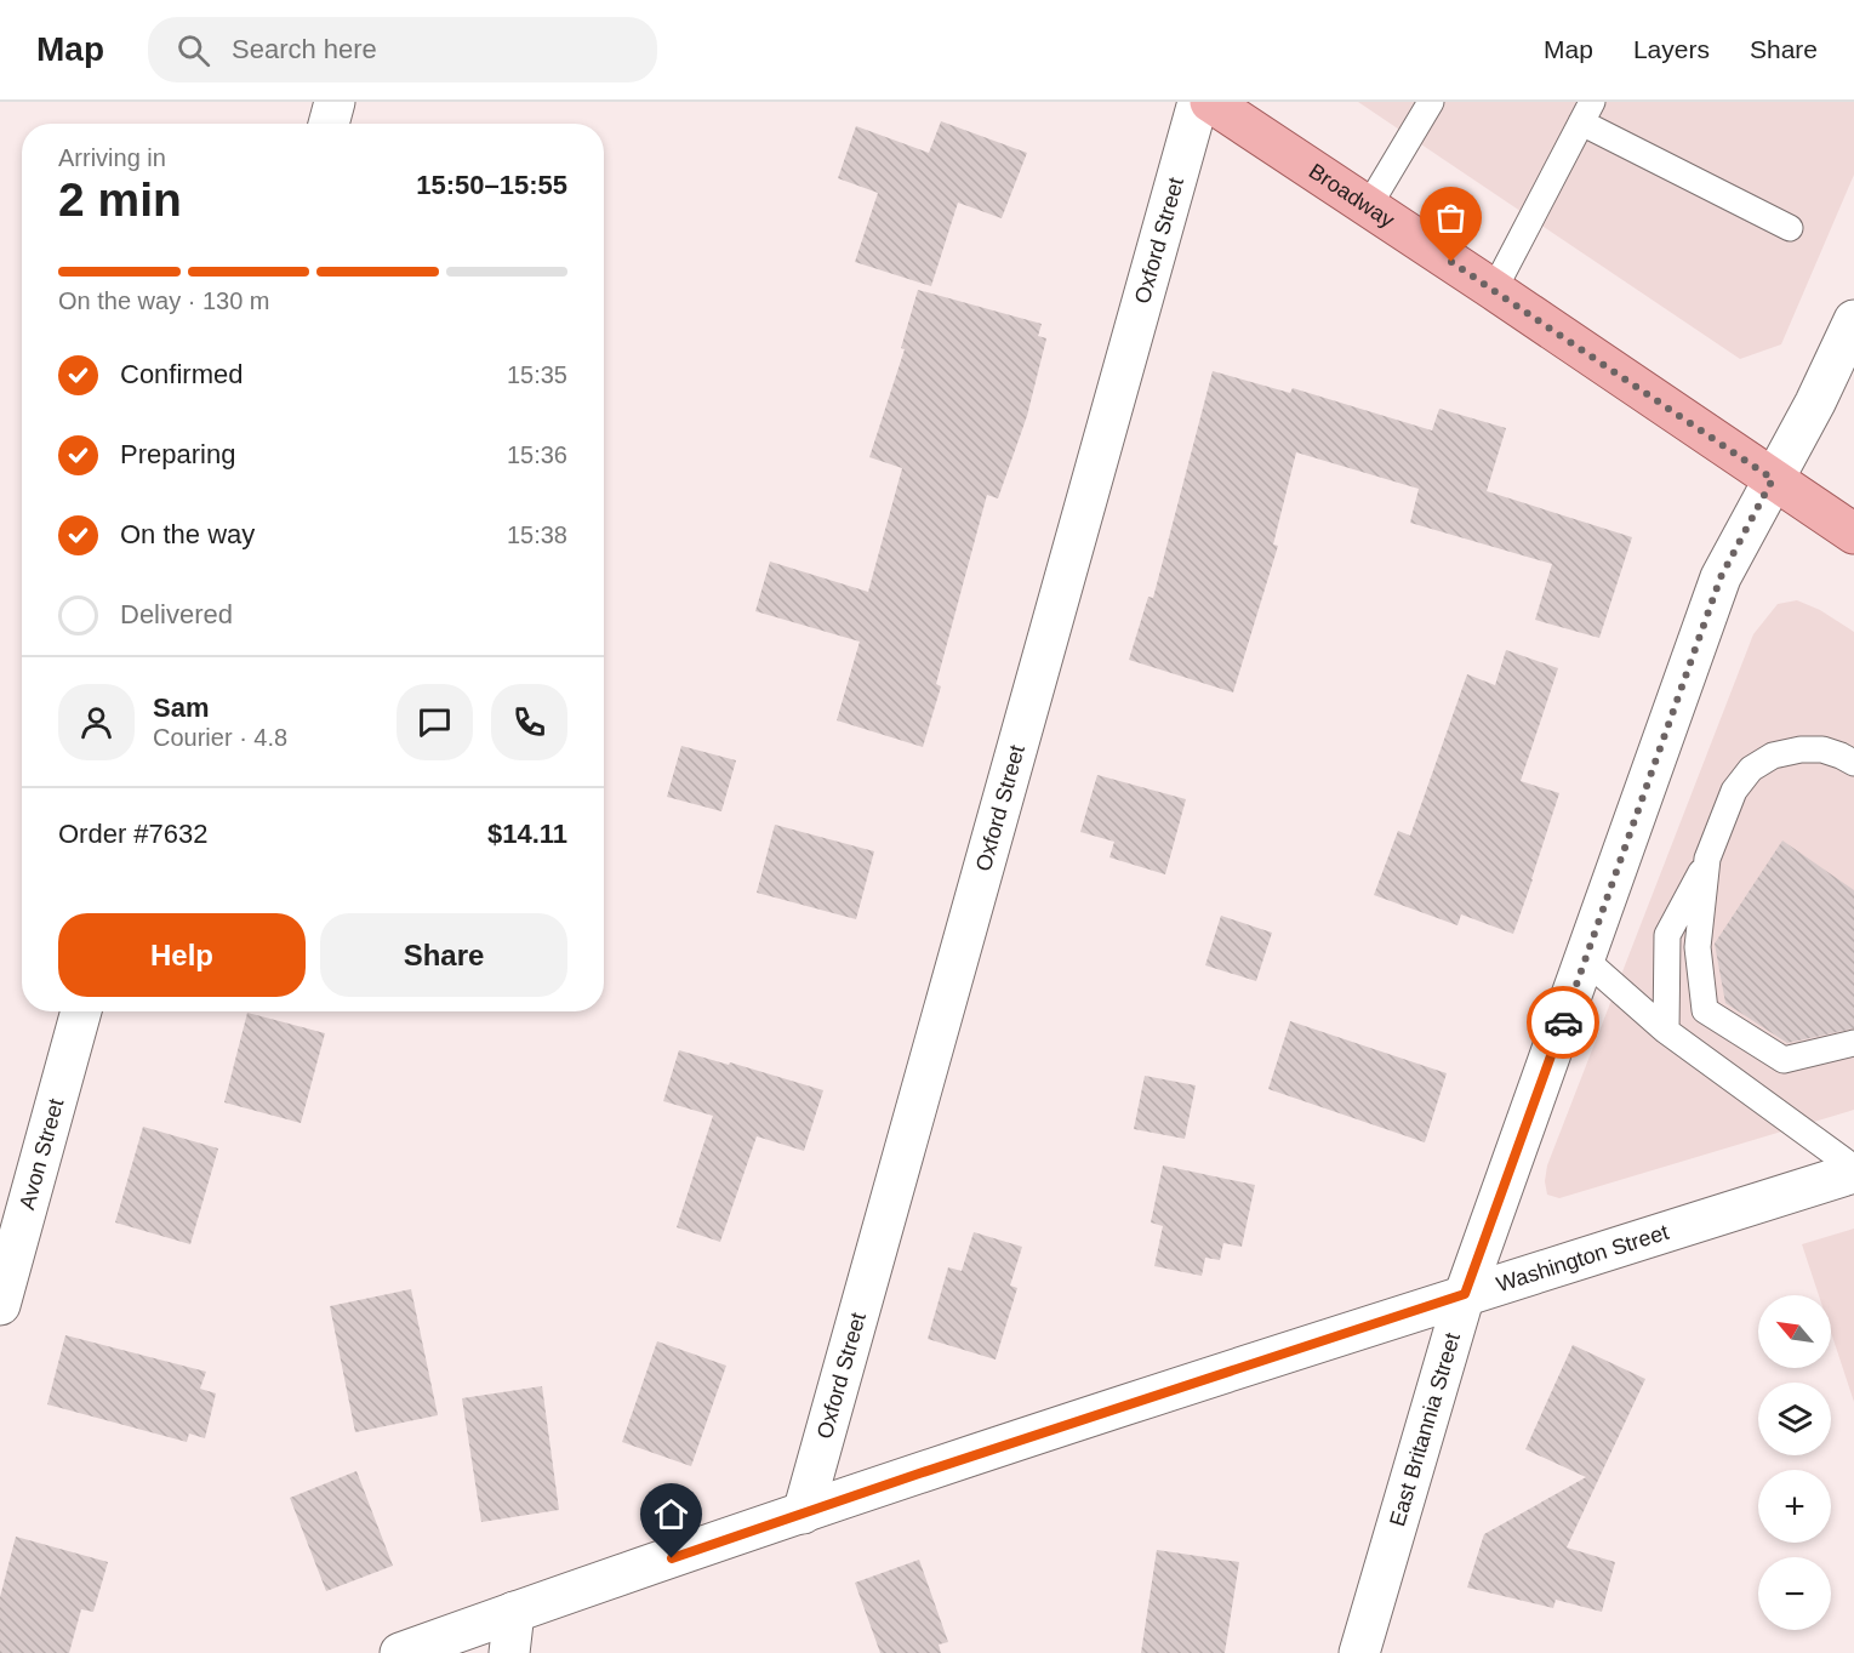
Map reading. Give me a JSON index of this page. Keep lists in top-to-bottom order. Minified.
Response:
{"streets":{"main road":["Broadway"],"street":["Oxford Street","Avon Street","Washington Street","East Britannia Street"]},"crossings":[["Broadway","East Britannia Street"],["Oxford Street","Washington Street"],["Washington Street","East Britannia Street"]],"north":"top left","page":{"header":"Map","search":"Search here","nav":["Map","Layers","Share"],"heading":["2 min","Arriving in","15:50–15:55"],"panel":["Sam","Courier · 4.8","Order #7632","$14.11"],"bar":"On the way · 130 m","list":[["Confirmed","15:35"],["Preparing","15:36"],["On the way","15:38"],"Delivered"],"buttons":["Help","Share"],"map_buttons":["+","−"]}}
